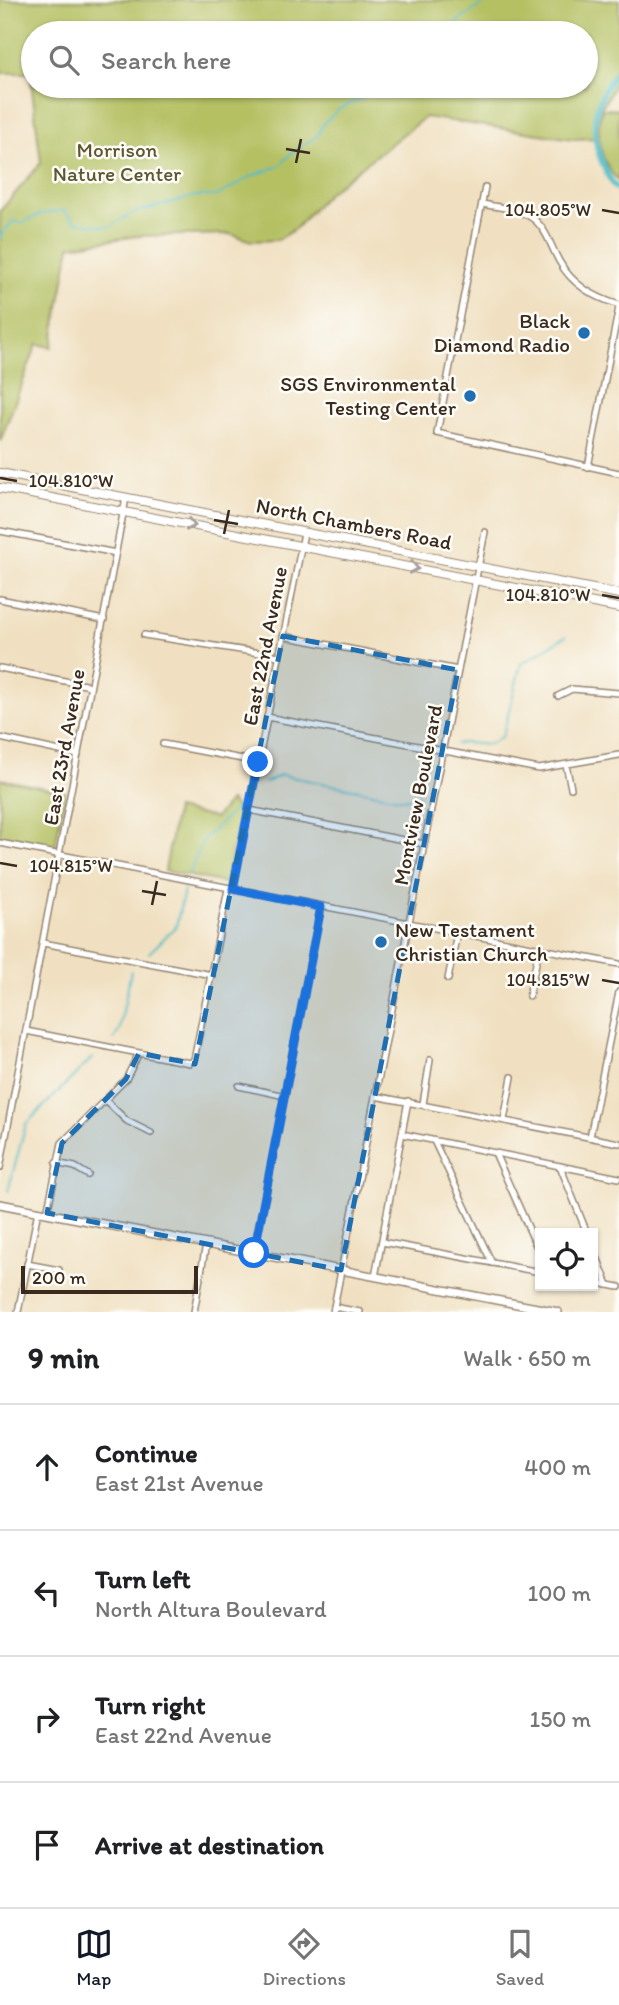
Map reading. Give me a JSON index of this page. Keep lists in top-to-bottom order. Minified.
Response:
{"streets":{"main road":["North Chambers Road"],"street":["East 22nd Avenue","East 23rd Avenue","Montview Boulevard"]},"crossings":[["North Chambers Road","East 22nd Avenue"],["North Chambers Road","East 23rd Avenue"],["North Chambers Road","Montview Boulevard"]],"parks":["Morrison Nature Center"],"places":["Black Diamond Radio","SGS Environmental Testing Center","New Testament Christian Church"],"scale_bar":"200 m","page":{"search":"Search here","scale":"200 m","heading":["9 min","Walk · 650 m"],"list":[["Continue","East 21st Avenue","400 m"],["Turn left","North Altura Boulevard","100 m"],["Turn right","East 22nd Avenue","150 m"],"Arrive at destination"],"nav":["Map","Directions","Saved"]},"coordinates":["104.805°W","104.810°W","104.815°W"]}
